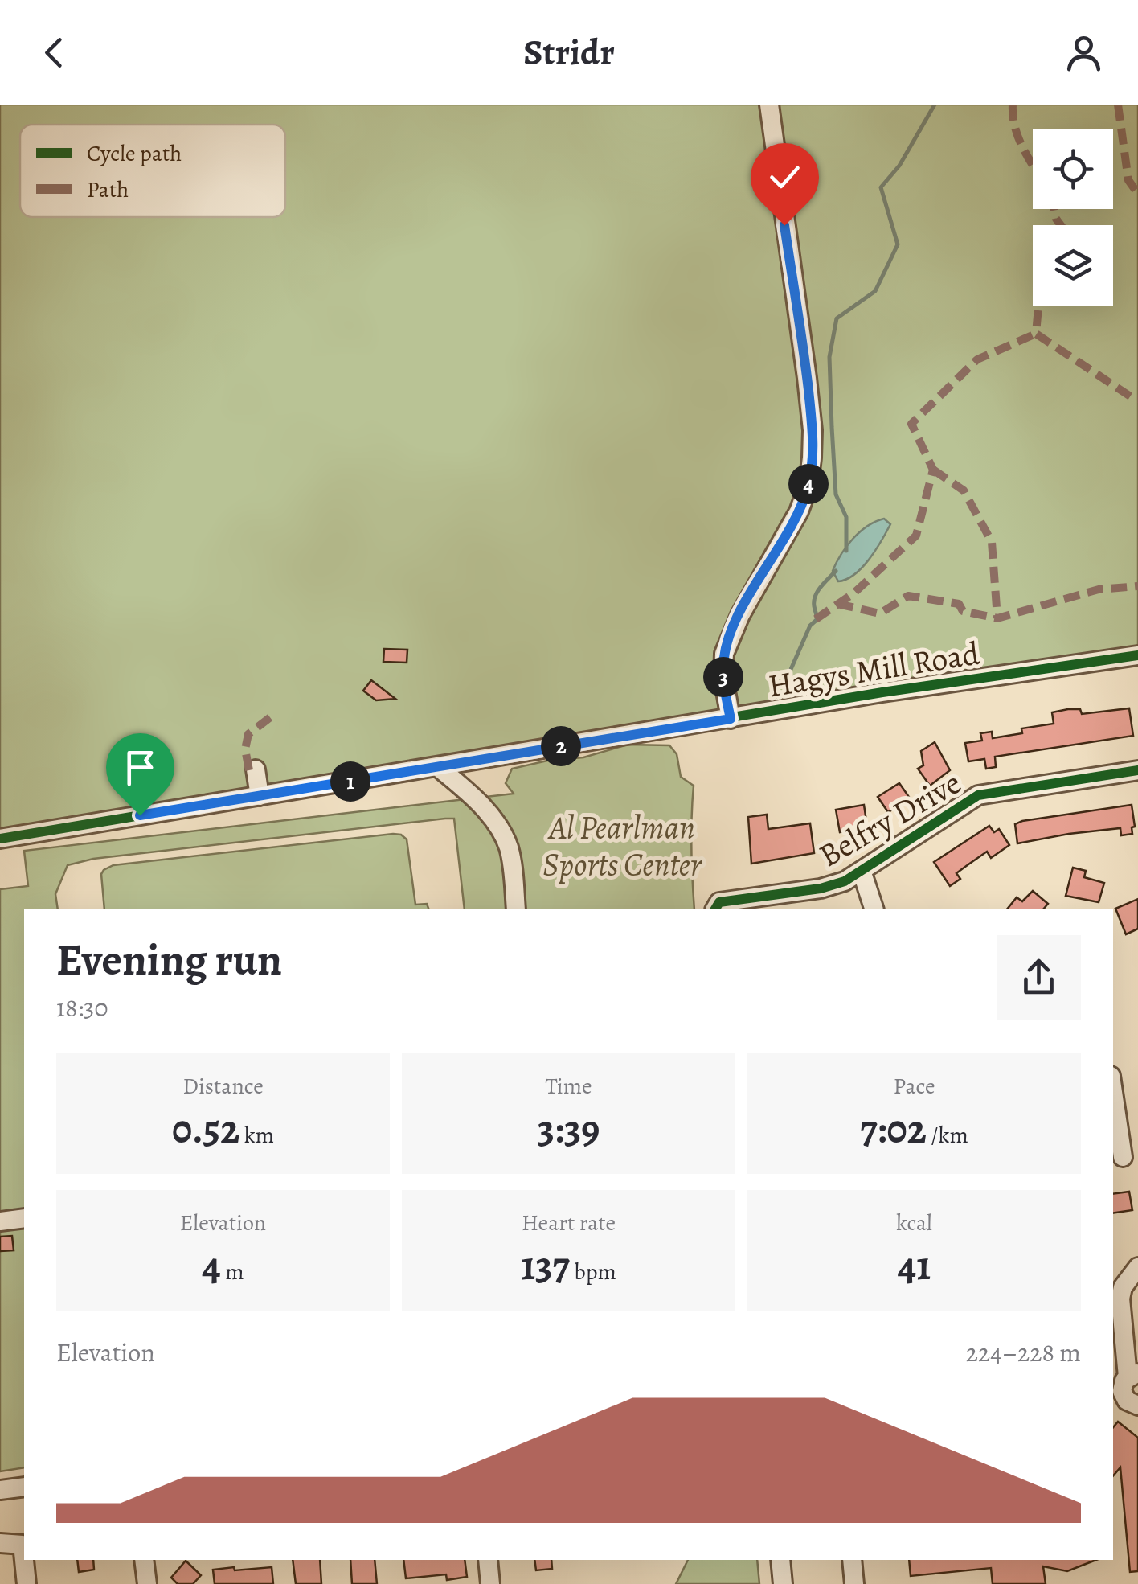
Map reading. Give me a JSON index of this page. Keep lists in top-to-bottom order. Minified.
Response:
{"streets":{"street":["Hagys Mill Road","Belfry Drive"]},"parks":["Al Pearlman Sports Center"],"legend":["Cycle path","Path"],"page":{"header":"Stridr","pins":["4","3","2","1"],"heading":["Evening run","18:30"],"stats":[["Distance","0.52 km"],["Time","3:39"],["Pace","7:02 /km"],["Elevation","4 m"],["Heart rate","137 bpm"],["kcal","41"]],"chart":["Elevation","224–228 m"]}}
